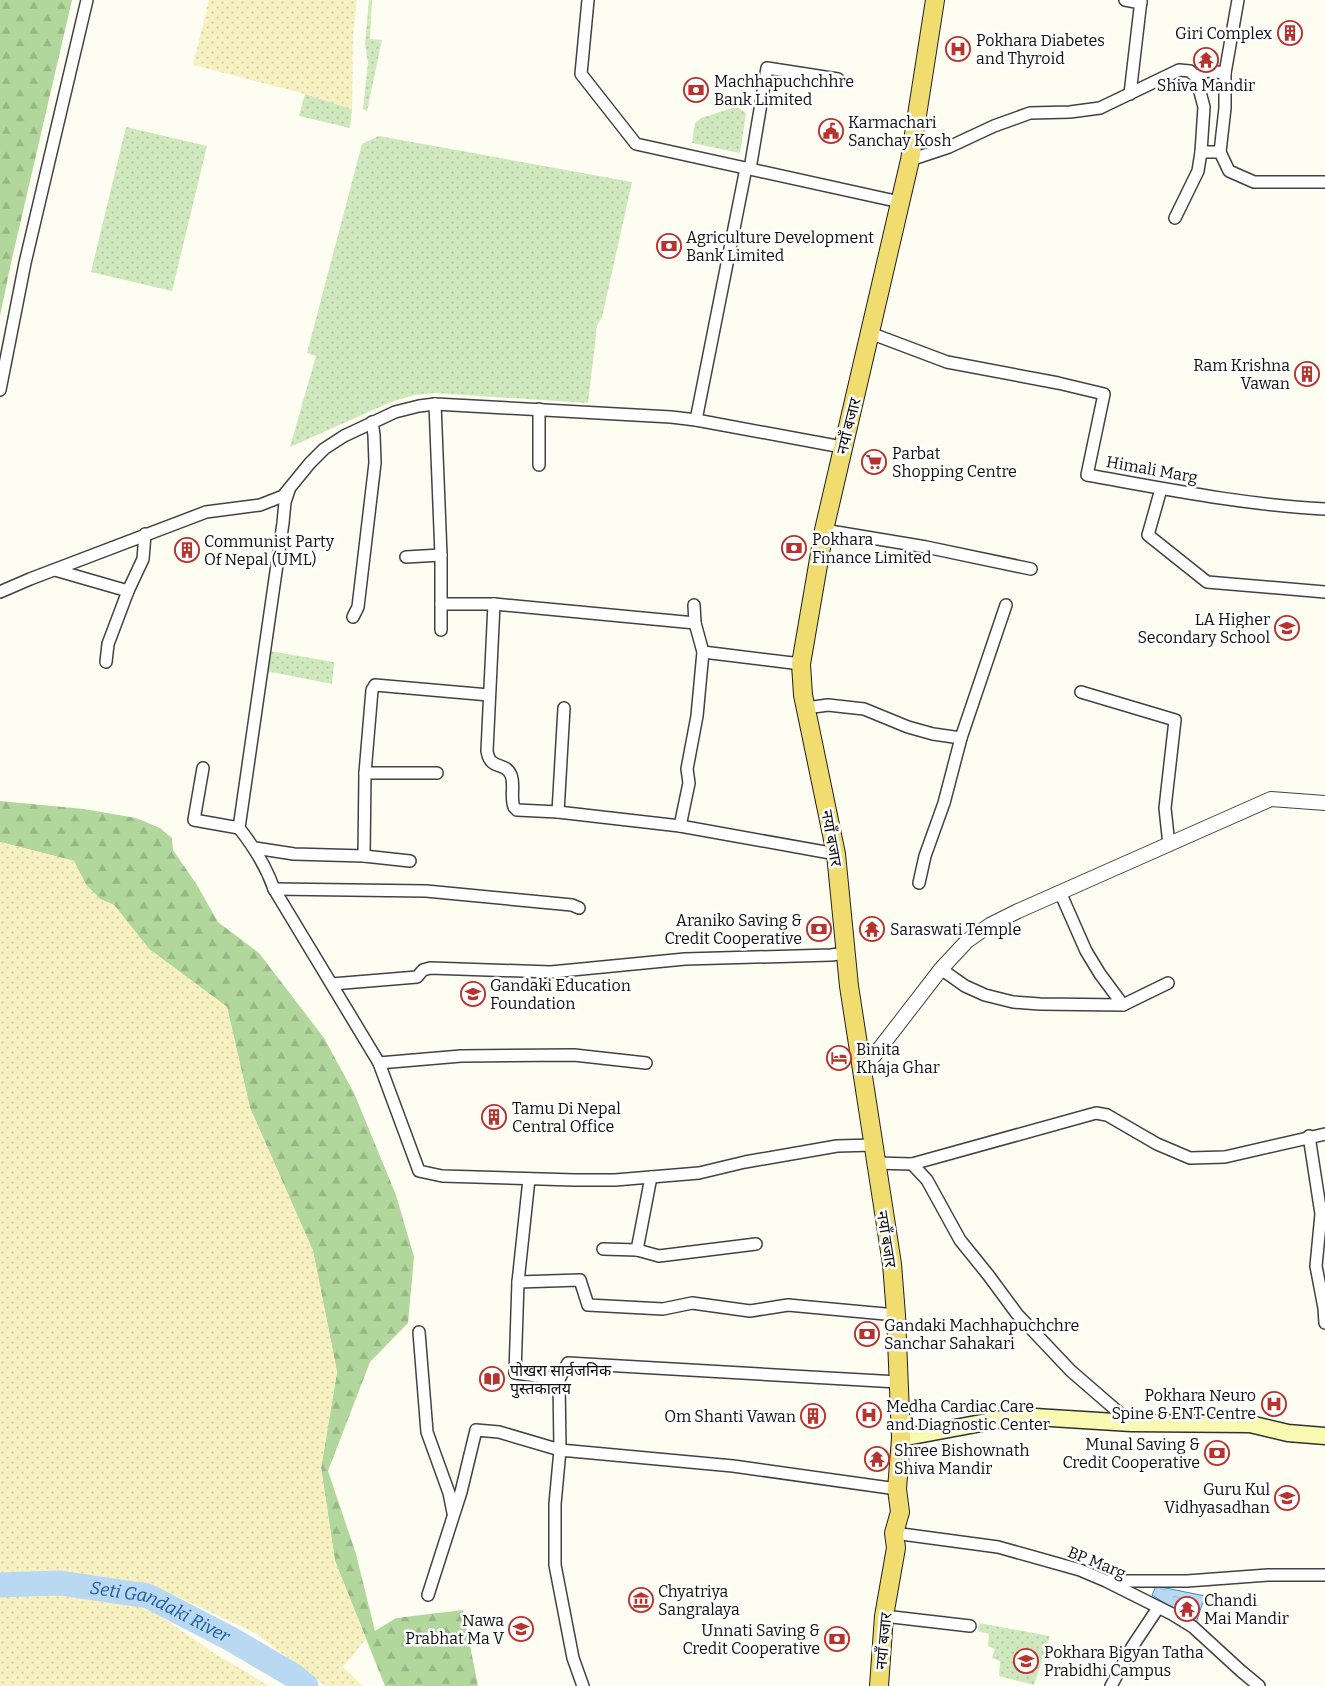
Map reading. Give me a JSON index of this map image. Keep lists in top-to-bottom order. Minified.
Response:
{"streets":{"main road":["नयाँ बजार"],"street":["Himali Marg","BP Marg"]},"crossings":[["नयाँ बजार","Himali Marg"],["नयाँ बजार","BP Marg"]],"water":["Seti Gandaki River"],"places":{"building":["Giri Complex","Ram Krishna Vawan","Communist Party Of Nepal (UML)","Tamu Di Nepal Central Office","Om Shanti Vawan"],"hospital":["Pokhara Diabetes and Thyroid","Pokhara Neuro Spine & ENT Centre","Medha Cardiac Care and Diagnostic Center"],"temple":["Shiva Mandir","Saraswati Temple","Shree Bishownath Shiva Mandir","Chandi Mai Mandir"],"bank":["Machhapuchchhre Bank Limited","Agriculture Development Bank Limited","Pokhara Finance Limited","Araniko Saving & Credit Cooperative","Gandaki Machhapuchchre Sanchar Sahakari","Munal Saving & Credit Cooperative","Unnati Saving & Credit Cooperative"],"public building":["Karmachari Sanchay Kosh"],"supermarket":["Parbat Shopping Centre"],"school or university":["LA Higher Secondary School","Gandaki Education Foundation","Guru Kul Vidhyasadhan","Nawa Prabhat Ma V","Pokhara Bigyan Tatha Prabidhi Campus"],"hotel":["Binita Khaja Ghar"],"library":["पोखरा सार्वजनिक पुस्तकालय"],"museum":["Chyatriya Sangralaya"]}}
